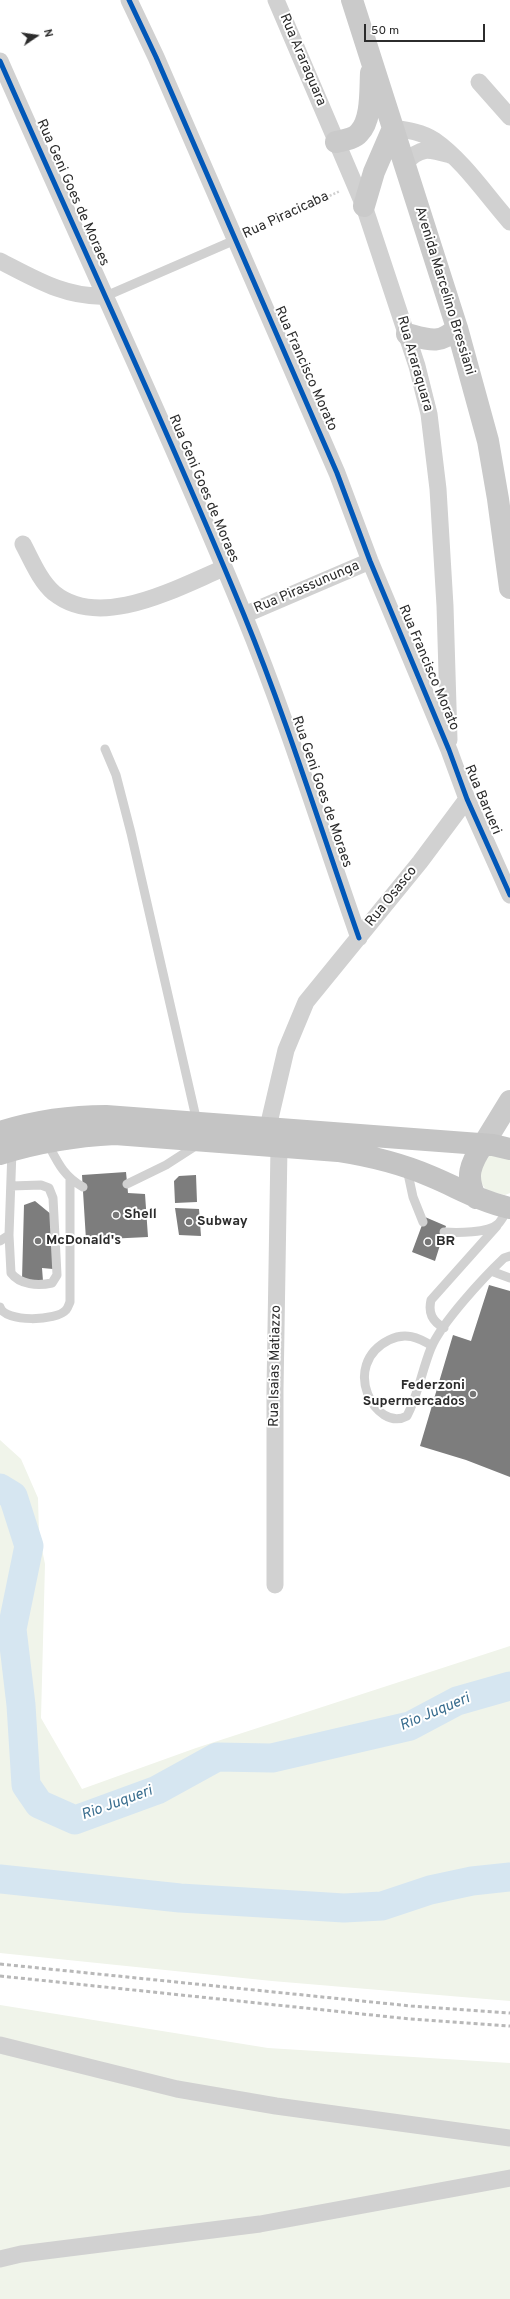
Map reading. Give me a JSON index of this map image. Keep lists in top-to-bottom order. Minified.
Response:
{"streets":{"street":["Rua Araraquara","Rua Geni Goes de Moraes","Avenida Marcelino Bressiani","Rua Francisco Morato","Rua Pirassununga","Rua Barueri","Rua Osasco","Rua Isaias Matiazzo"],"lane":["Rua Piracicaba"]},"crossings":[["Rua Araraquara","Rua Piracicaba"],["Rua Araraquara","Rua Francisco Morato"],["Rua Araraquara","Rua Barueri"],["Rua Geni Goes de Moraes","Rua Piracicaba"],["Rua Geni Goes de Moraes","Rua Pirassununga"],["Rua Geni Goes de Moraes","Rua Osasco"],["Rua Piracicaba","Rua Francisco Morato"],["Rua Francisco Morato","Rua Pirassununga"],["Rua Francisco Morato","Rua Barueri"],["Rua Barueri","Rua Osasco"]],"water":["Rio Juqueri"],"places":["Shell","Subway","McDonald's","BR","Federzoni Supermercados"],"scale_bar":"50 m","north":"right"}
